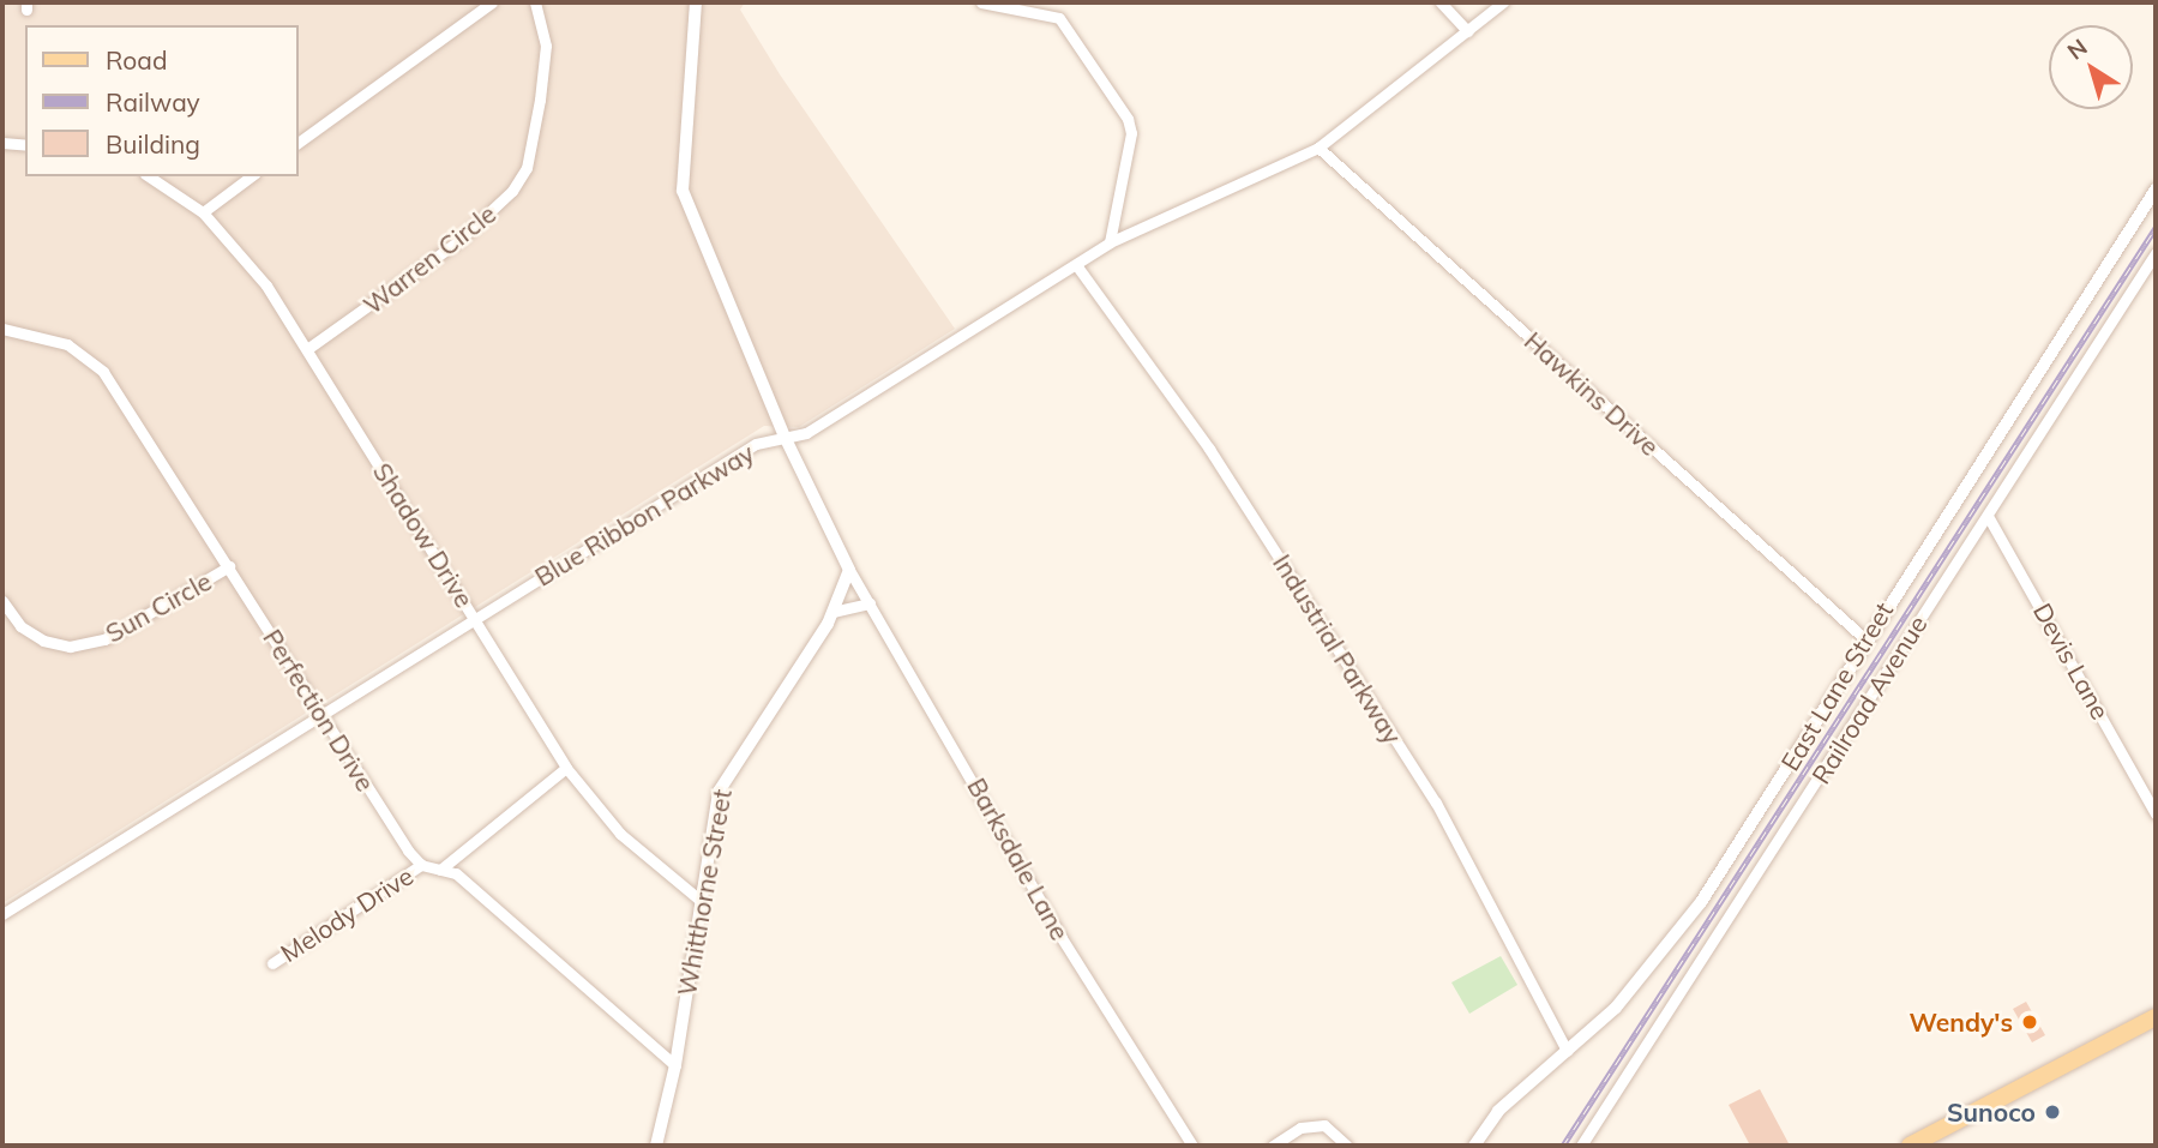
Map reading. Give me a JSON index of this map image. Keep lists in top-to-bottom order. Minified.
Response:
{"streets":{"street":["Warren Circle","Hawkins Drive","Blue Ribbon Parkway","Shadow Drive","Sun Circle","Industrial Parkway","Devis Lane","East Lane Street","Railroad Avenue","Perfection Drive","Barksdale Lane","Whitthorne Street","Melody Drive"]},"crossings":[["Warren Circle","Shadow Drive"],["Hawkins Drive","Blue Ribbon Parkway"],["Hawkins Drive","East Lane Street"],["Blue Ribbon Parkway","Shadow Drive"],["Blue Ribbon Parkway","Industrial Parkway"],["Blue Ribbon Parkway","Perfection Drive"],["Shadow Drive","Whitthorne Street"],["Shadow Drive","Melody Drive"],["Sun Circle","Perfection Drive"],["Industrial Parkway","East Lane Street"],["Devis Lane","Railroad Avenue"],["Perfection Drive","Melody Drive"],["Barksdale Lane","Whitthorne Street"]],"places":["Wendy's","Sunoco"],"legend":["Road","Railway","Building"],"north":"top left"}
